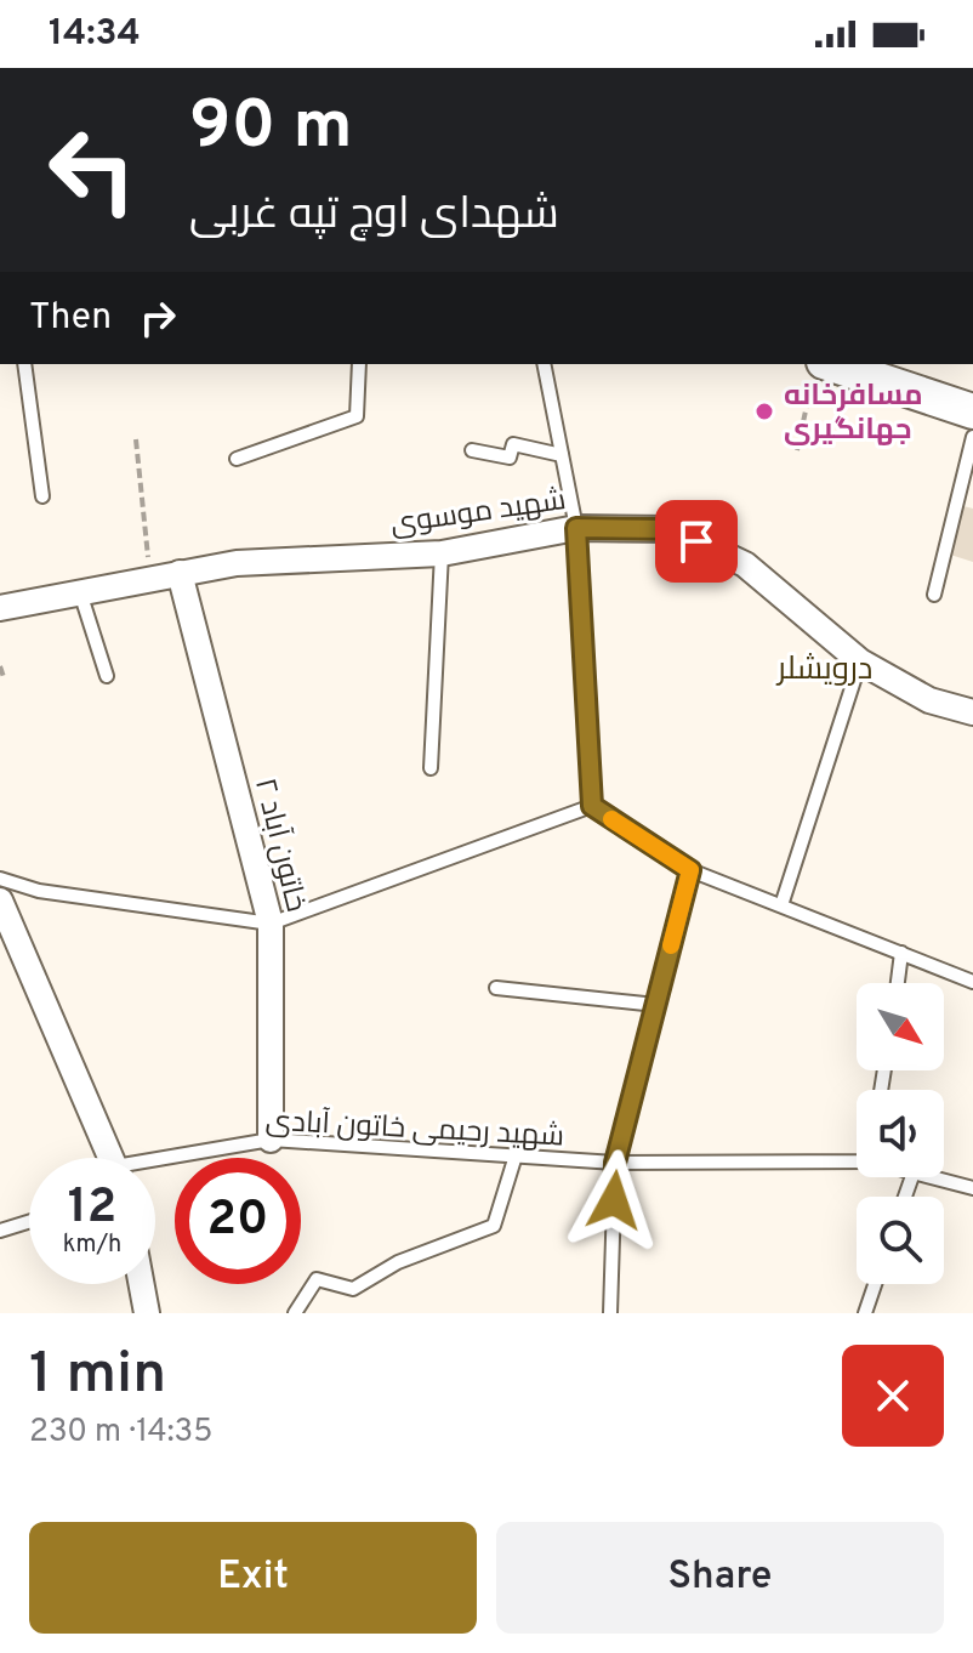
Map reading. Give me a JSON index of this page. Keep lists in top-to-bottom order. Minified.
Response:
{"streets":{"street":["شهید موسوی","خاتون آباد ۲"],"lane":["شهید رحیمی خاتون آبادی"]},"crossings":[["شهید موسوی","خاتون آباد ۲"],["خاتون آباد ۲","شهید رحیمی خاتون آبادی"]],"districts":["درویشلر"],"places":["مسافرخانه جهانگیری"],"north":"bottom right","page":{"status":"14:34","turn":["90 m","شهدای اوچ تپه غربی"],"then":"Then","speed":"12 km/h","limit":"20","heading":["1 min","230 m · 14:35"],"buttons":["Exit","Share"]}}
